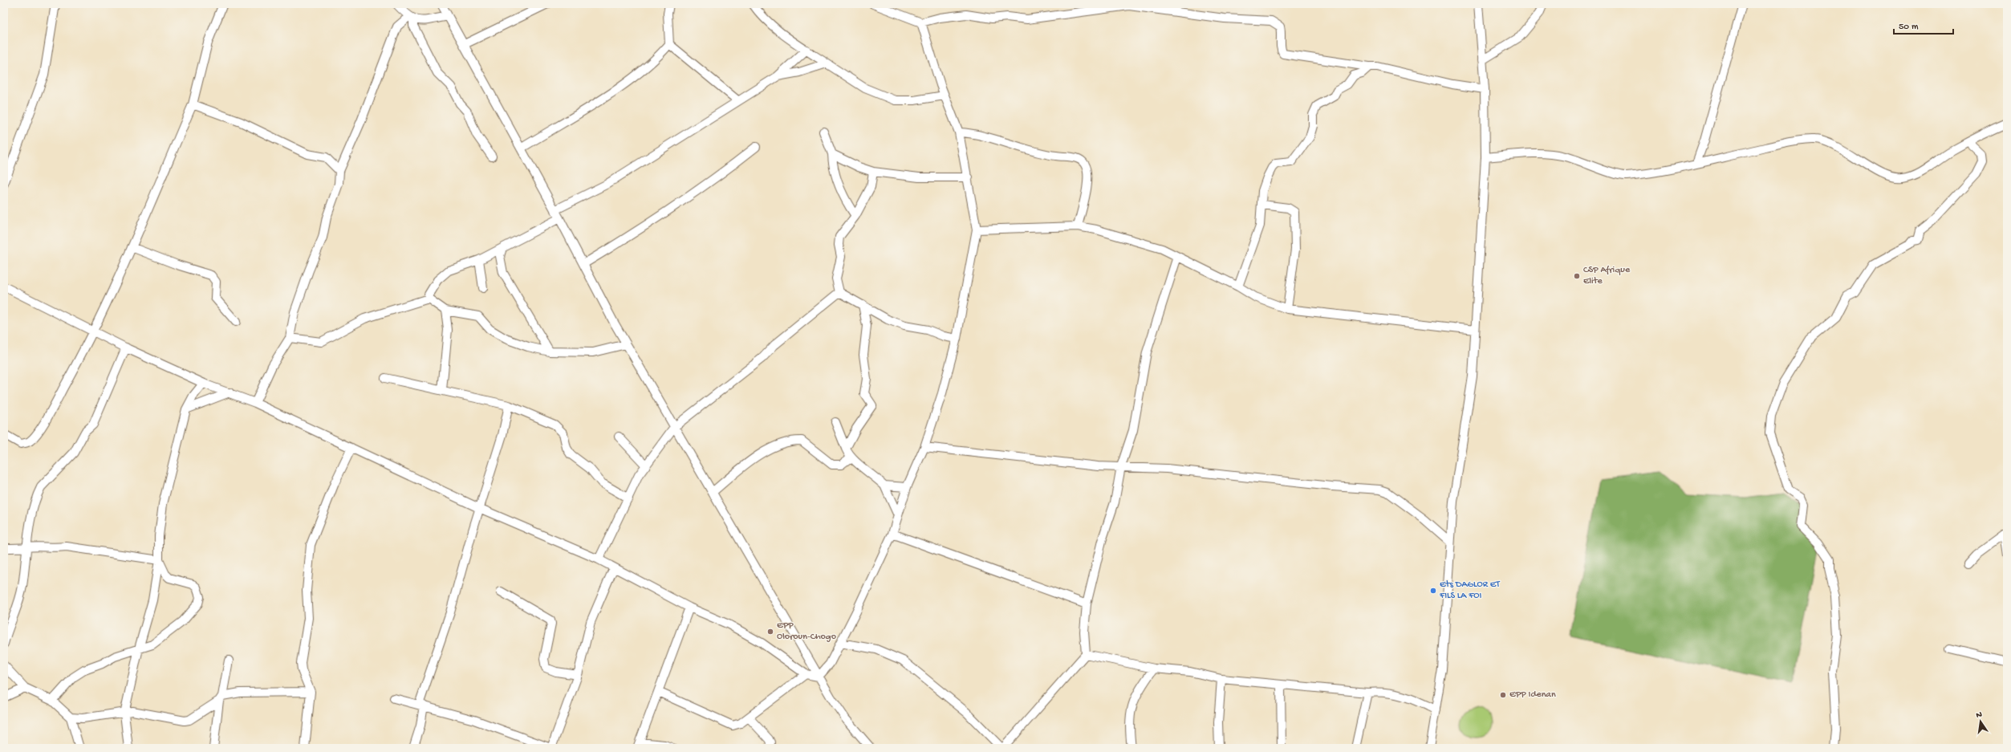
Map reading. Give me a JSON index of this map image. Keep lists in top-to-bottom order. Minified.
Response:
{"places":["CSP Afrique Elite","Ets DAGLOR ET FILS LA FOI","EPP Oloroun-Chogo","EPP Idenan"],"scale_bar":"50 m","north":"top"}
